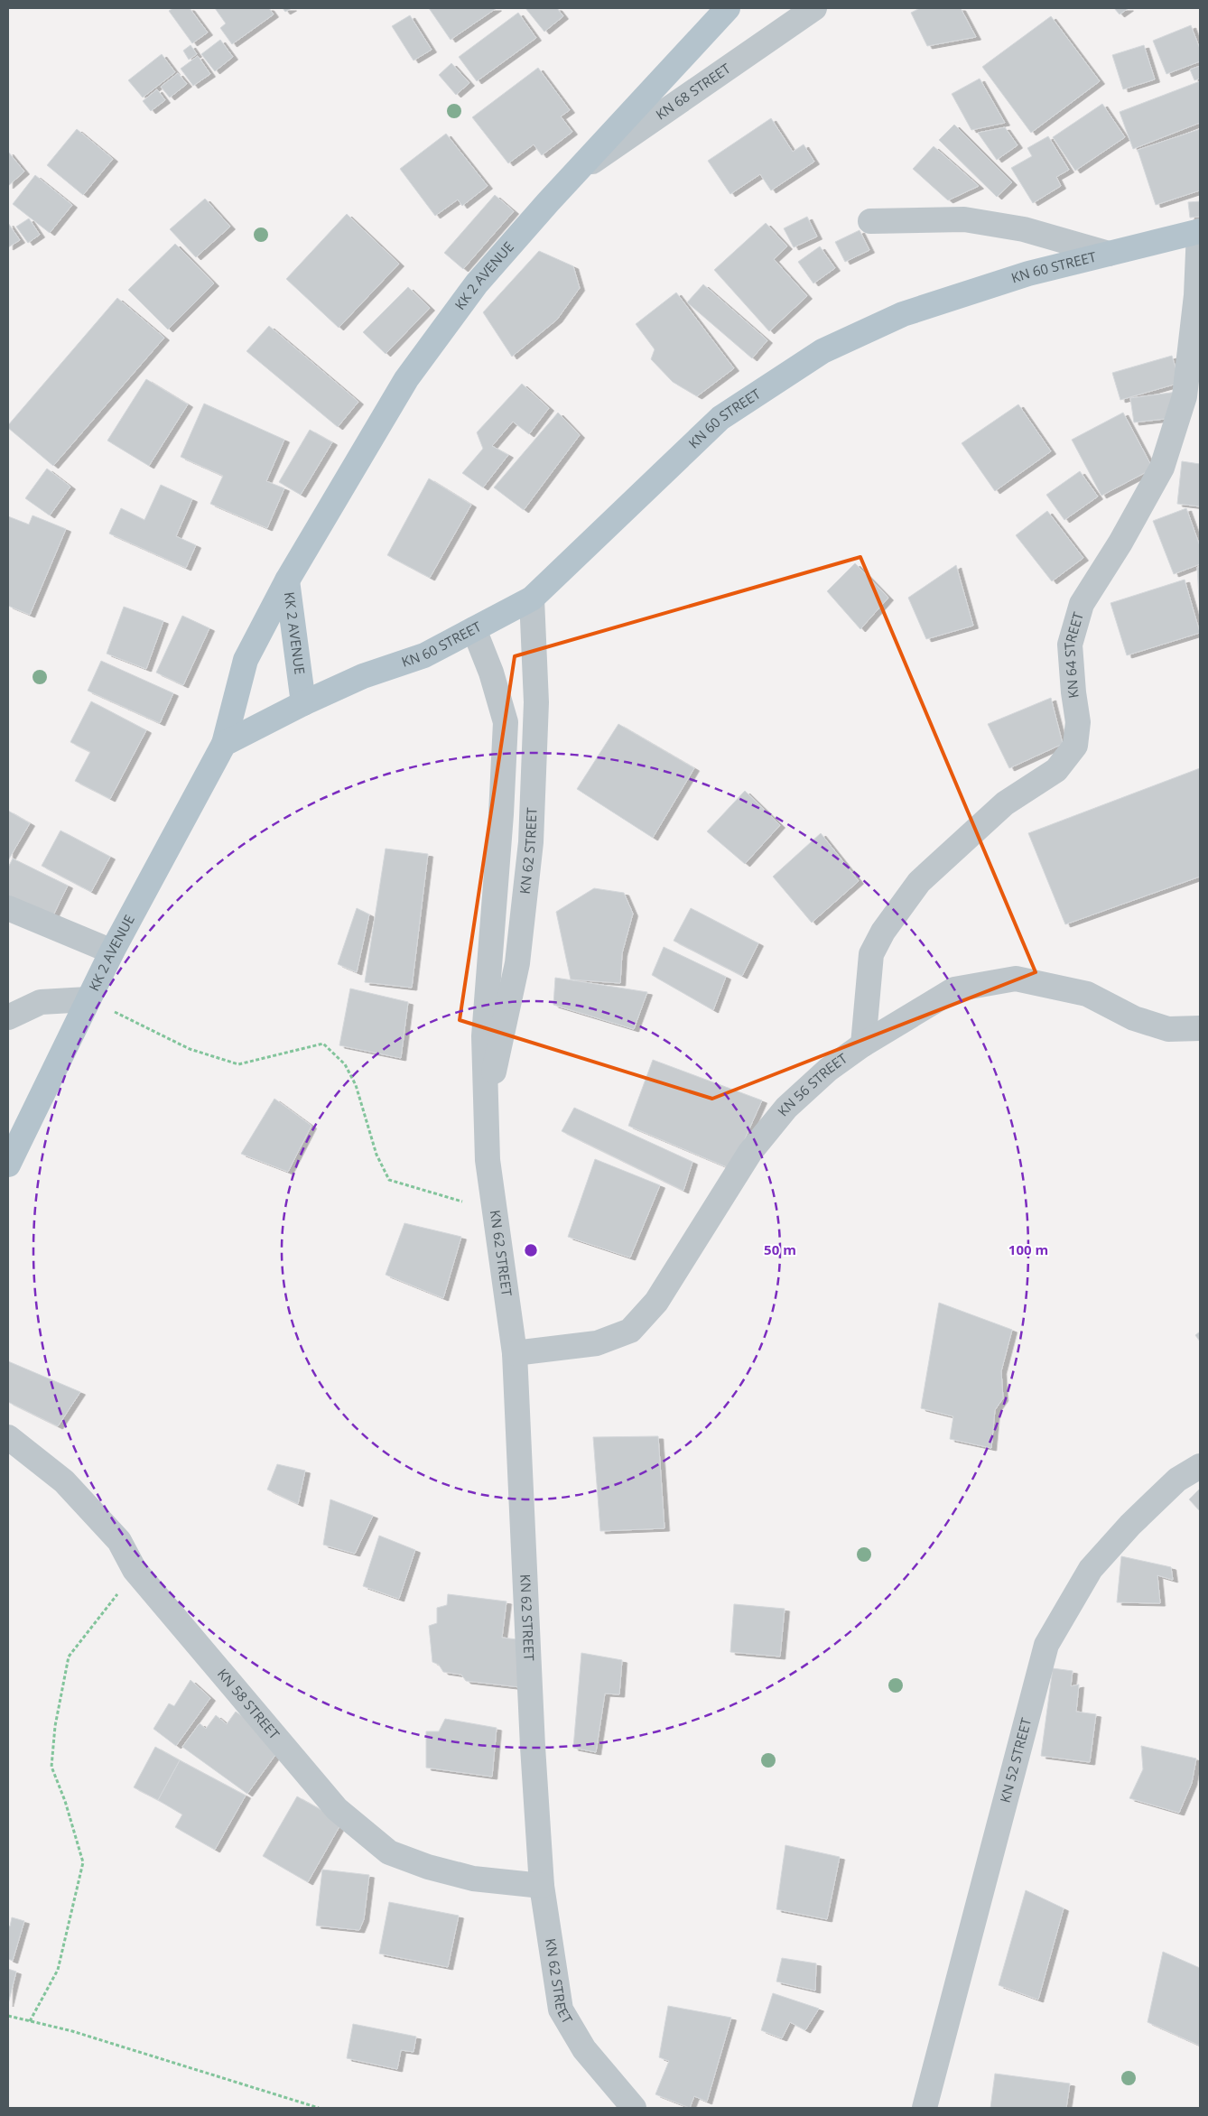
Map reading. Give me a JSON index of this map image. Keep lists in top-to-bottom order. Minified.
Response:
{"streets":{"main road":["KN 60 STREET","KK 2 AVENUE"],"street":["KN 68 STREET","KN 64 STREET","KN 62 STREET","KN 56 STREET","KN 58 STREET","KN 52 STREET"]},"crossings":[["KN 68 STREET","KK 2 AVENUE"],["KN 60 STREET","KK 2 AVENUE"],["KN 60 STREET","KN 64 STREET"],["KN 60 STREET","KN 62 STREET"],["KN 64 STREET","KN 56 STREET"],["KN 62 STREET","KN 56 STREET"],["KN 62 STREET","KN 58 STREET"]],"rings":["50 m","100 m"]}
